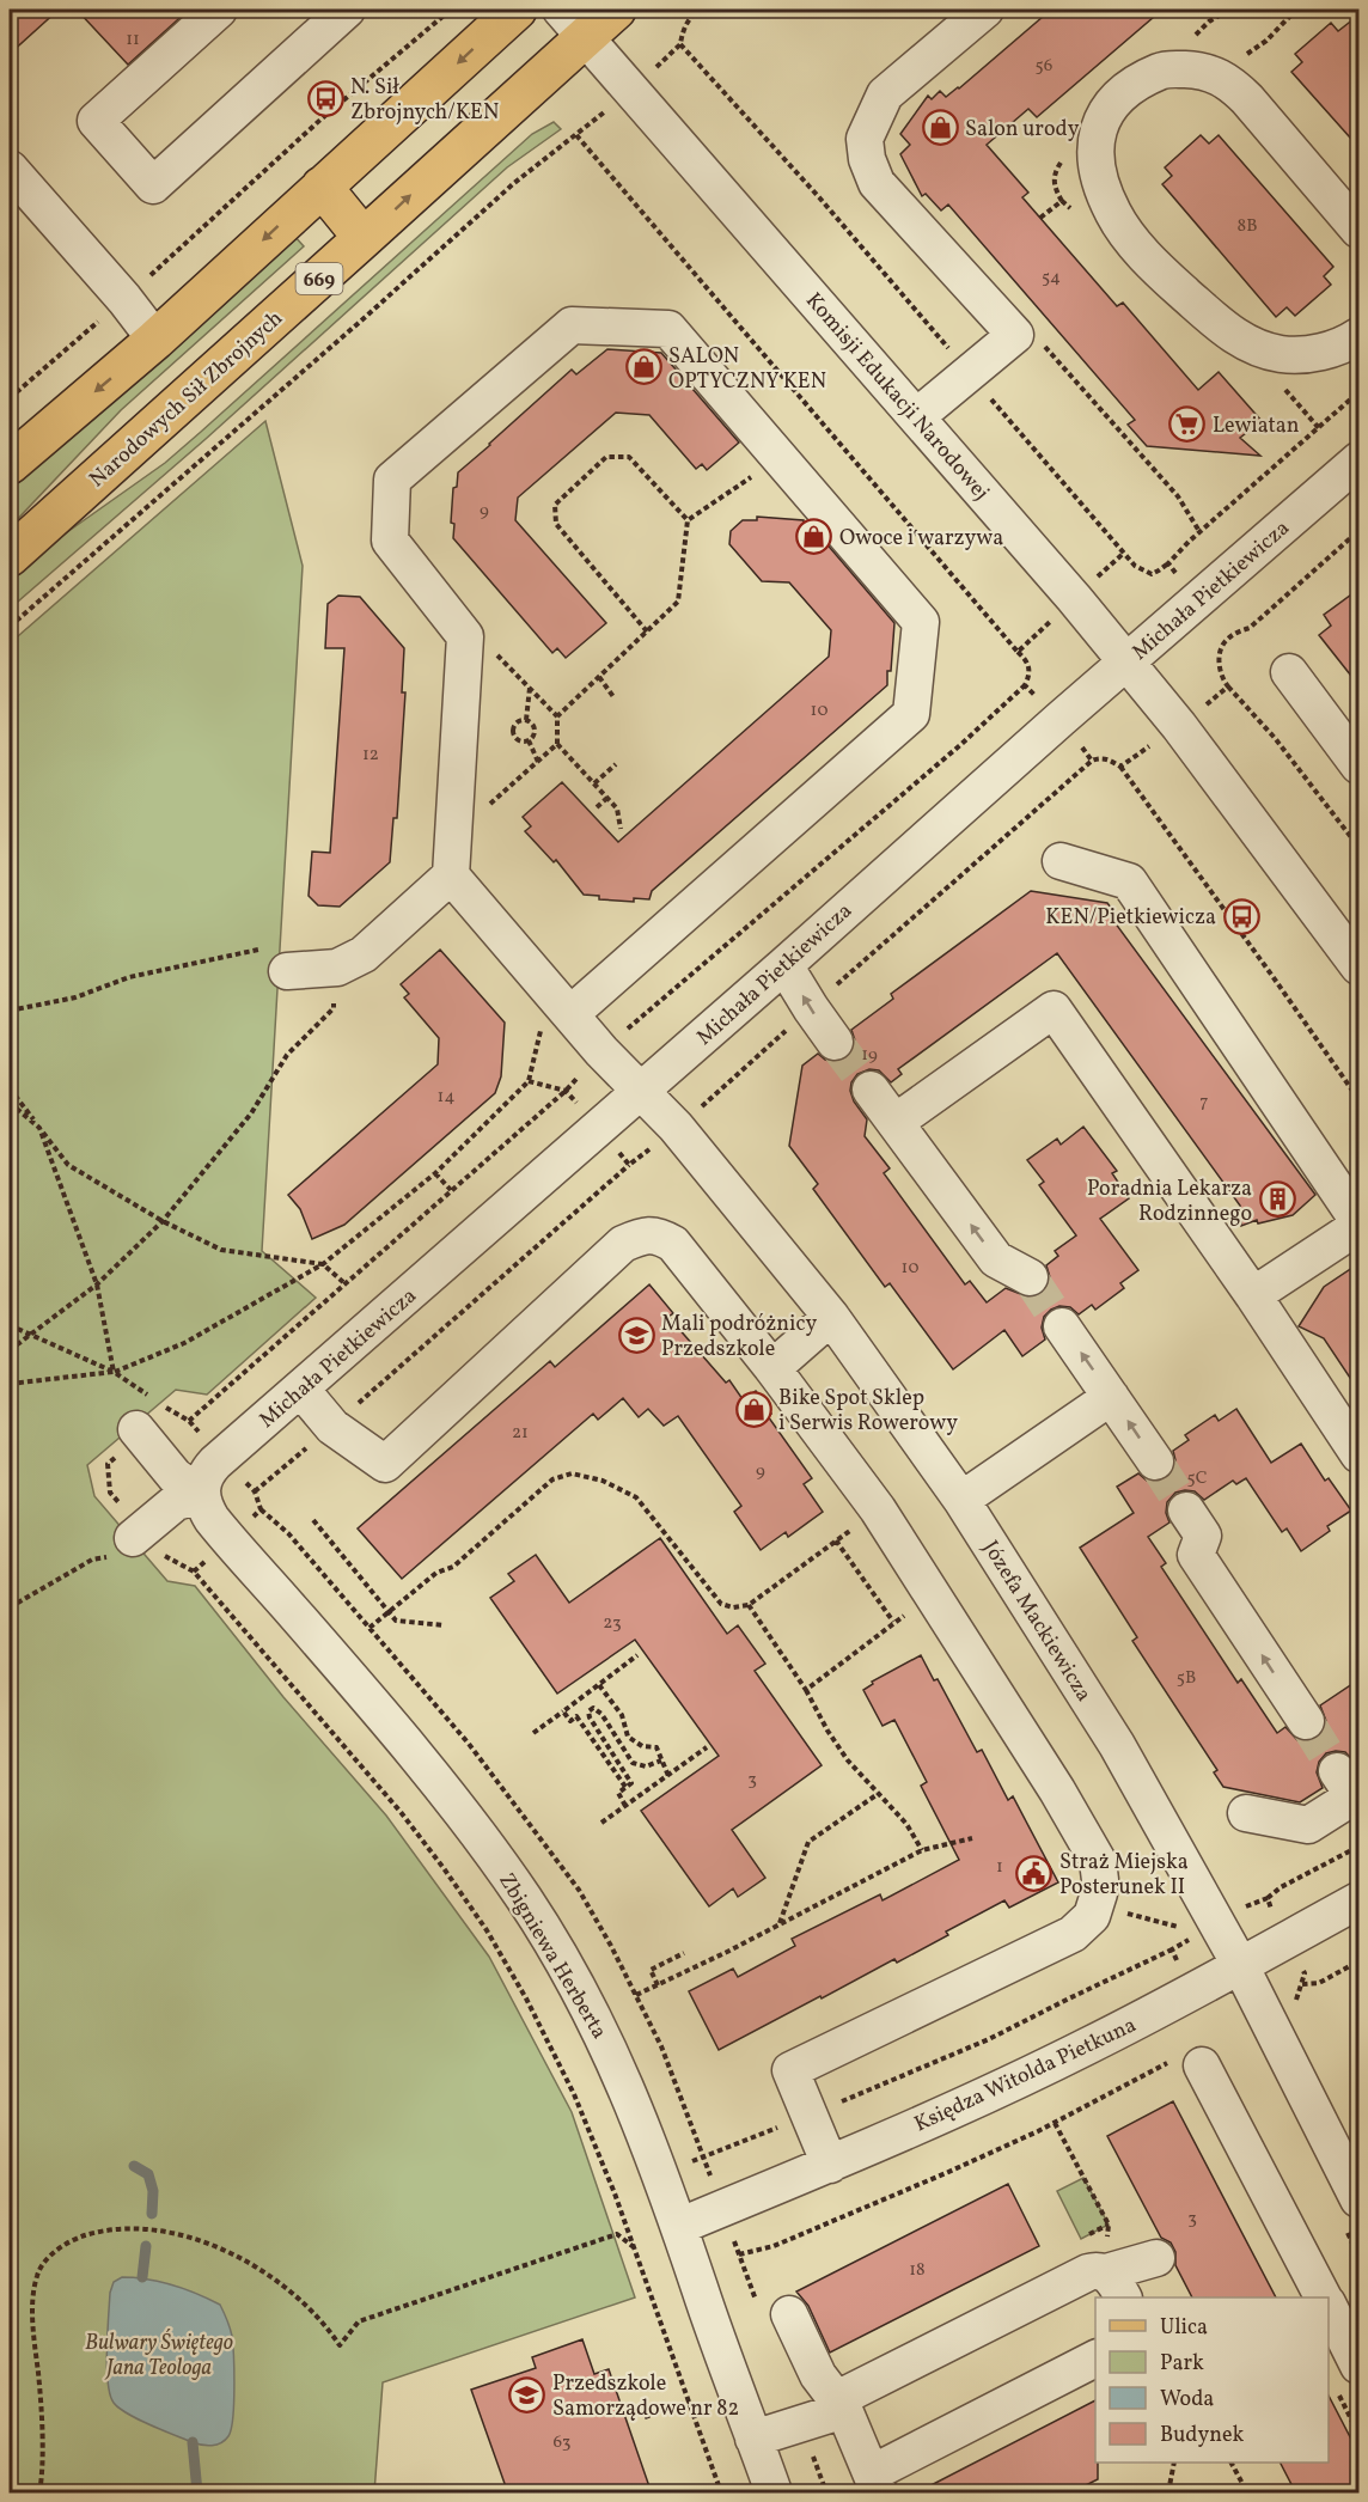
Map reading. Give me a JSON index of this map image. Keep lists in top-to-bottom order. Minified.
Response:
{"streets":{"main road":["669","Narodowych Sił Zbrojnych"],"street":["Komisji Edukacji Narodowej","Michała Pietkiewicza","Józefa Mackiewicza","Zbigniewa Herberta","Księdza Witolda Pietkuna"]},"crossings":[["Komisji Edukacji Narodowej","Narodowych Sił Zbrojnych"],["Komisji Edukacji Narodowej","Michała Pietkiewicza"],["Michała Pietkiewicza","Józefa Mackiewicza"],["Michała Pietkiewicza","Zbigniewa Herberta"],["Józefa Mackiewicza","Księdza Witolda Pietkuna"],["Zbigniewa Herberta","Księdza Witolda Pietkuna"]],"parks":["Bulwary Świętego Jana Teologa"],"places":{"bus stop":["N. Sił Zbrojnych/KEN","KEN/Pietkiewicza"],"shop":["Salon urody","SALON OPTYCZNY KEN","Owoce i warzywa","Bike Spot Sklep i Serwis Rowerowy"],"supermarket":["Lewiatan"],"building":["Poradnia Lekarza Rodzinnego"],"school or university":["Mali podróżnicy Przedszkole","Przedszkole Samorządowe nr 82"],"public building":["Straż Miejska Posterunek II"]},"house_numbers":["11","56","8B","54","9","10","12","19","14","7","10","21","9","5C","23","5B","3","1","3","18","63"],"legend":["Ulica","Park","Woda","Budynek"]}
